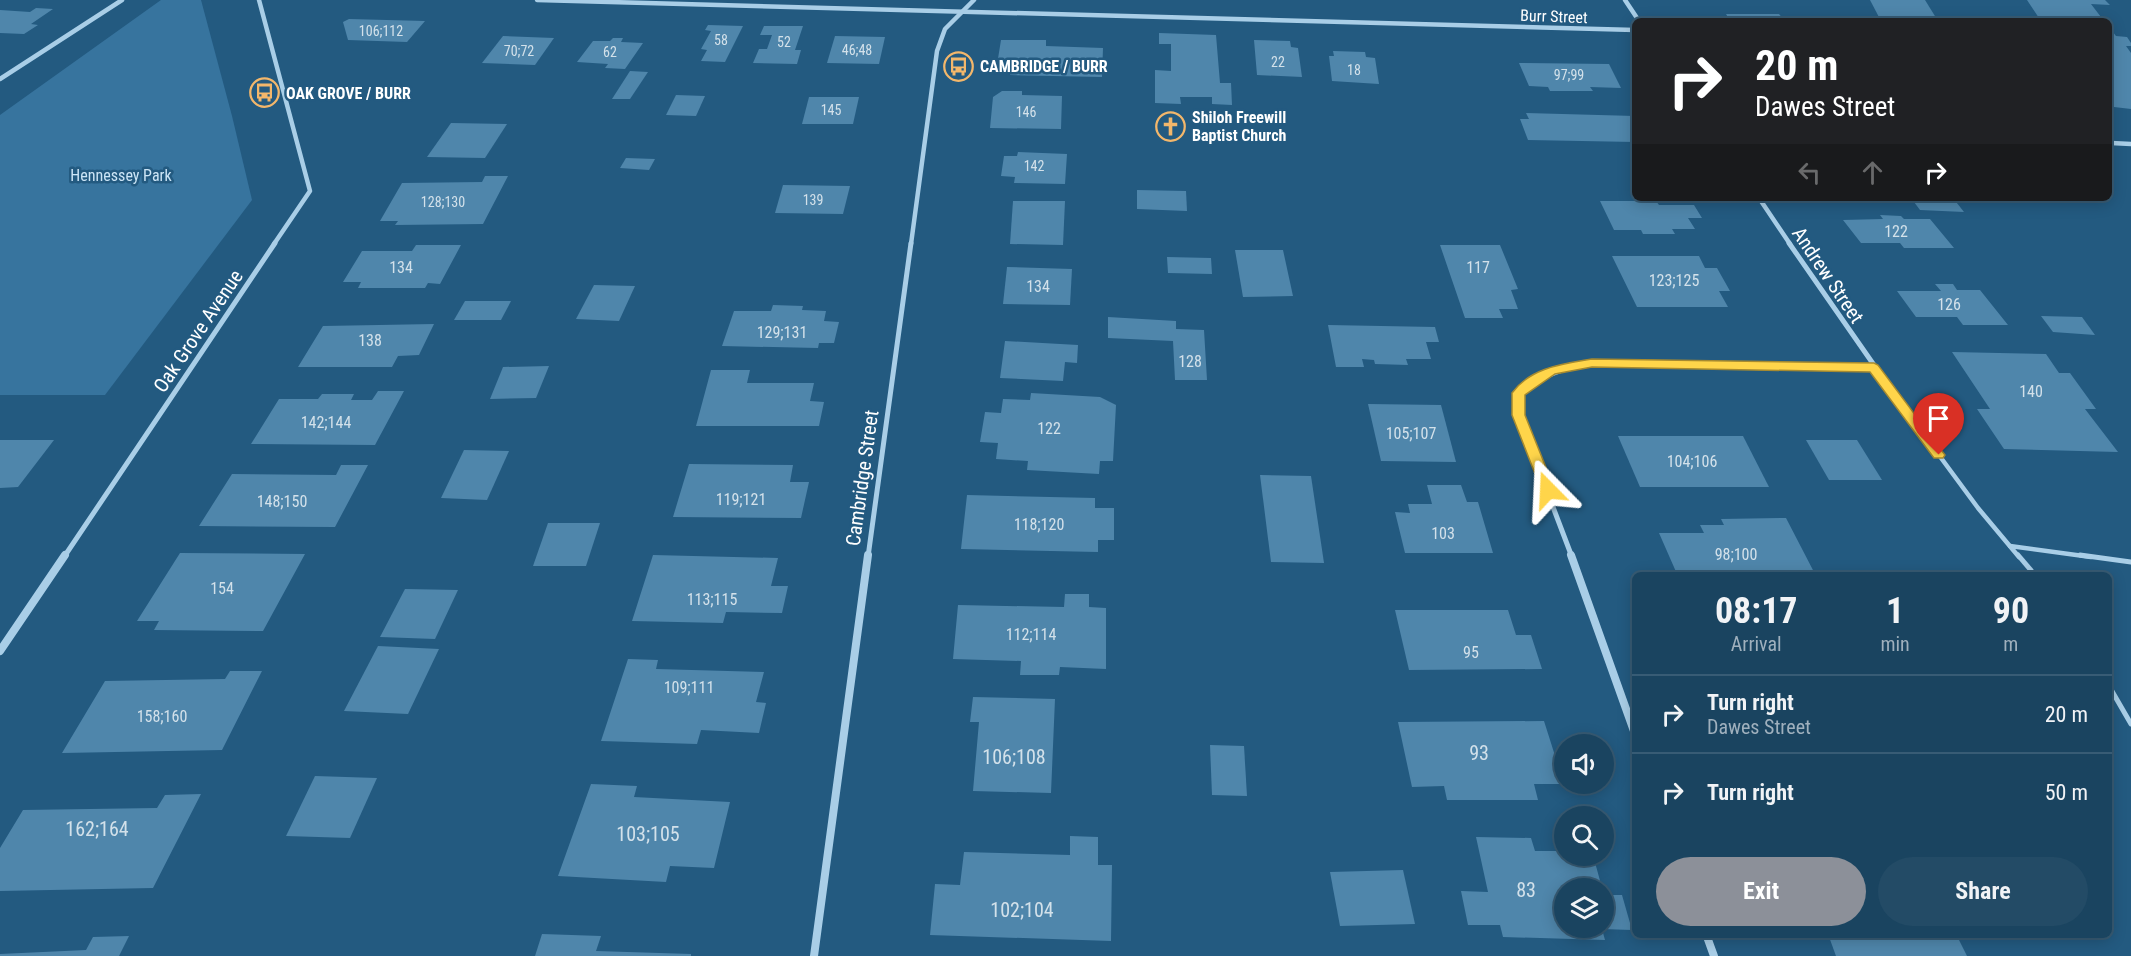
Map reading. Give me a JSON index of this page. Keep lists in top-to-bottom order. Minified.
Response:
{"streets":{"street":["Burr Street","Andrew Street","Oak Grove Avenue","Cambridge Street"]},"crossings":[["Burr Street","Cambridge Street"]],"parks":["Hennessey Park"],"places":{"bus stop":["CAMBRIDGE / BURR","OAK GROVE / BURR"],"church":["Shiloh Freewill Baptist Church"]},"house_numbers":["106;112","58","52","46;48","70;72","62","22","18","97;99","145","146","142","139","128;130","122","134","117","123;125","134","126","129;131","138","128","140","142;144","122","105;107","104;106","119;121","148;150","118;120","103","98;100","154","113;115","112;114","95","109;111","158;160","93","106;108","162;164","103;105","83","102;104"],"page":{"turn":["20 m","Dawes Street"],"eta":["08:17","Arrival","1","min","90","m"],"list":[{"name":"Turn right","note":"Dawes Street","value":"20 m"},{"name":"Turn right","value":"50 m"}],"buttons":["Exit","Share"]}}
